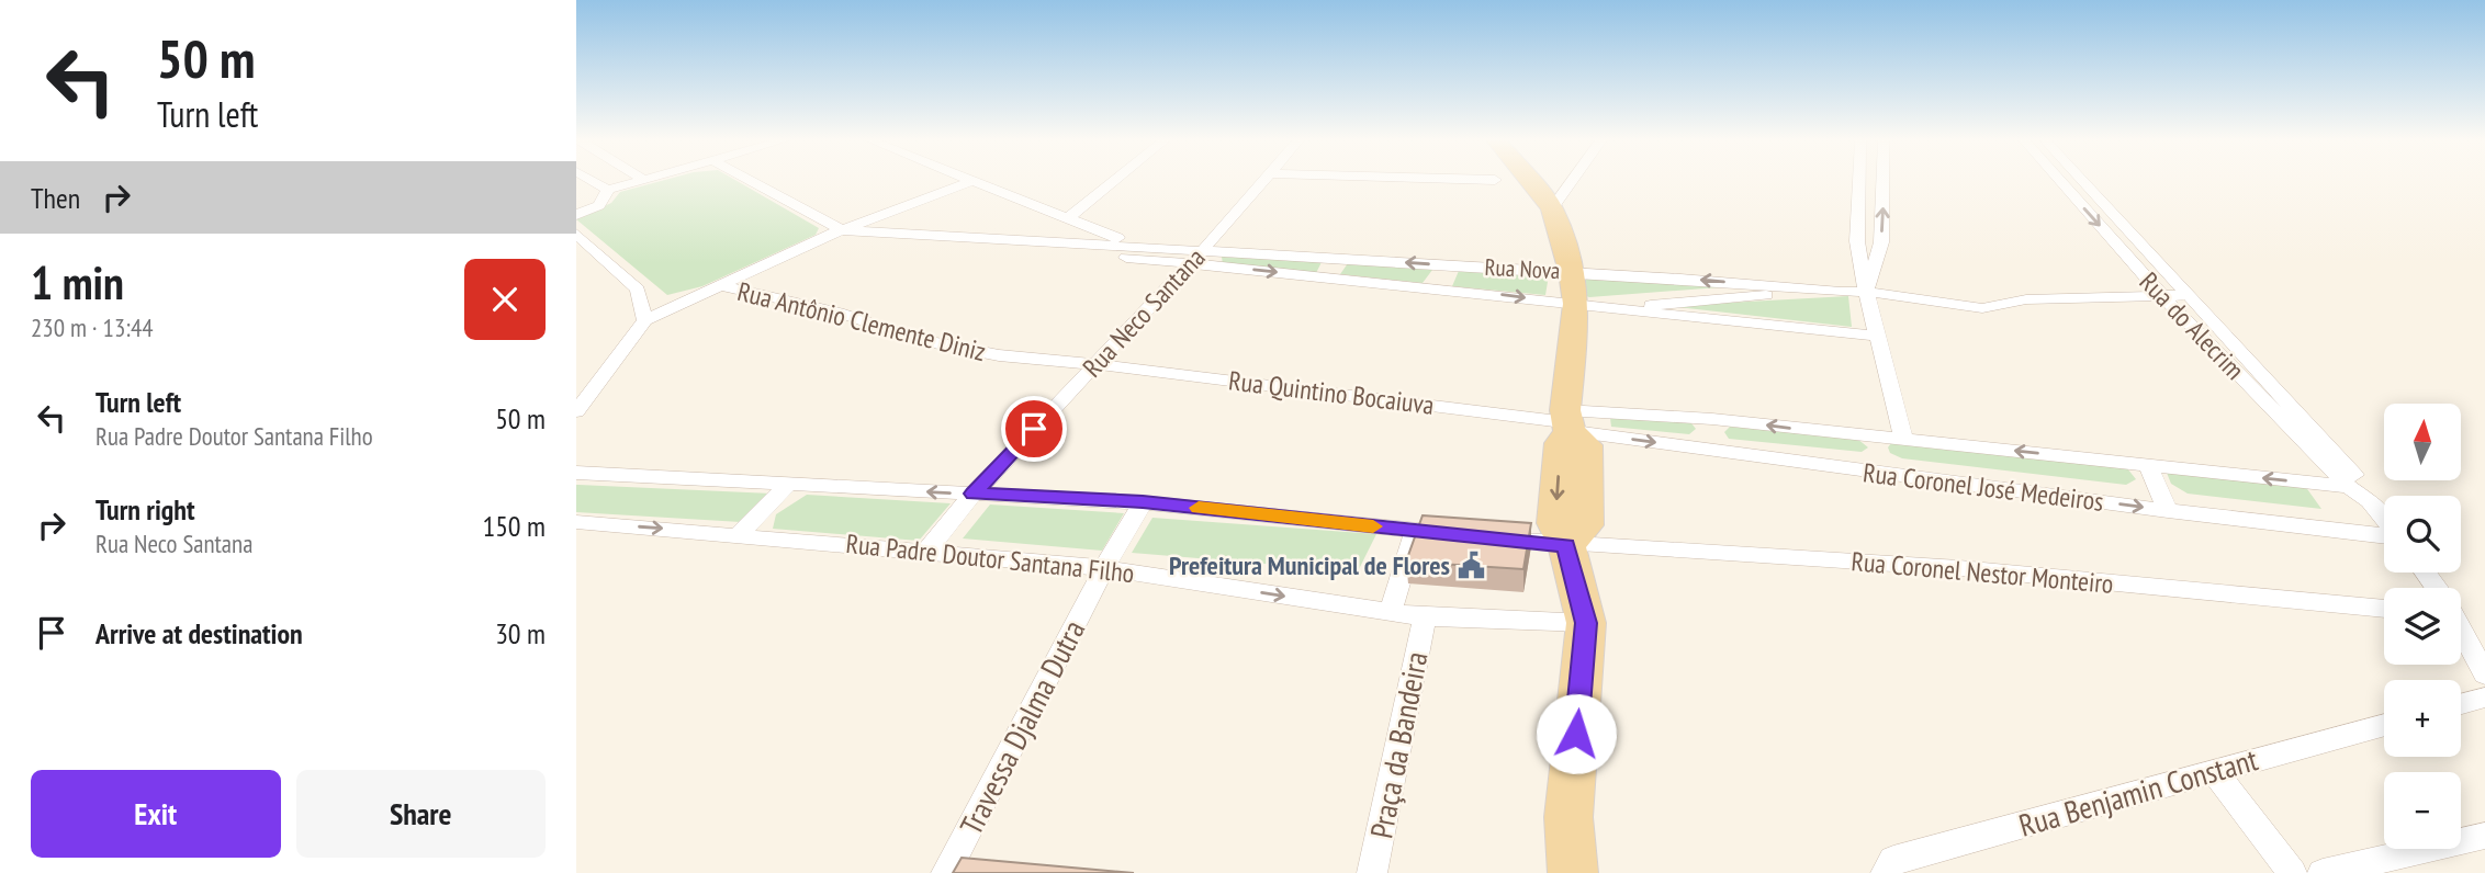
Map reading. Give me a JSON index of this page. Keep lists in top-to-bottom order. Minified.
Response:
{"streets":{"street":["Rua Nova","Rua Neco Santana","Rua Antônio Clemente Diniz","Rua do Alecrim","Rua Quintino Bocaiuva","Rua Coronel José Medeiros","Rua Padre Doutor Santana Filho","Rua Coronel Nestor Monteiro","Travessa Djalma Dutra","Praça da Bandeira","Rua Benjamin Constant"]},"crossings":[["Rua Nova","Rua Neco Santana"],["Rua Nova","Rua do Alecrim"],["Rua Neco Santana","Rua Antônio Clemente Diniz"],["Rua Neco Santana","Rua Quintino Bocaiuva"],["Rua Neco Santana","Rua Padre Doutor Santana Filho"],["Rua Antônio Clemente Diniz","Rua Quintino Bocaiuva"],["Rua do Alecrim","Rua Coronel José Medeiros"],["Rua Quintino Bocaiuva","Rua Coronel José Medeiros"],["Rua Padre Doutor Santana Filho","Rua Coronel Nestor Monteiro"],["Rua Padre Doutor Santana Filho","Travessa Djalma Dutra"],["Rua Padre Doutor Santana Filho","Praça da Bandeira"]],"places":{"public building":["Prefeitura Municipal de Flores"]},"north":"top","page":{"turn":["50 m","Turn left"],"then":"Then","heading":["1 min","230 m · 13:44"],"list":[{"name":"Turn left","note":"Rua Padre Doutor Santana Filho","value":"50 m"},{"name":"Turn right","note":"Rua Neco Santana","value":"150 m"},{"name":"Arrive at destination","value":"30 m"}],"map_buttons":["+","−"],"buttons":["Exit","Share"]}}
